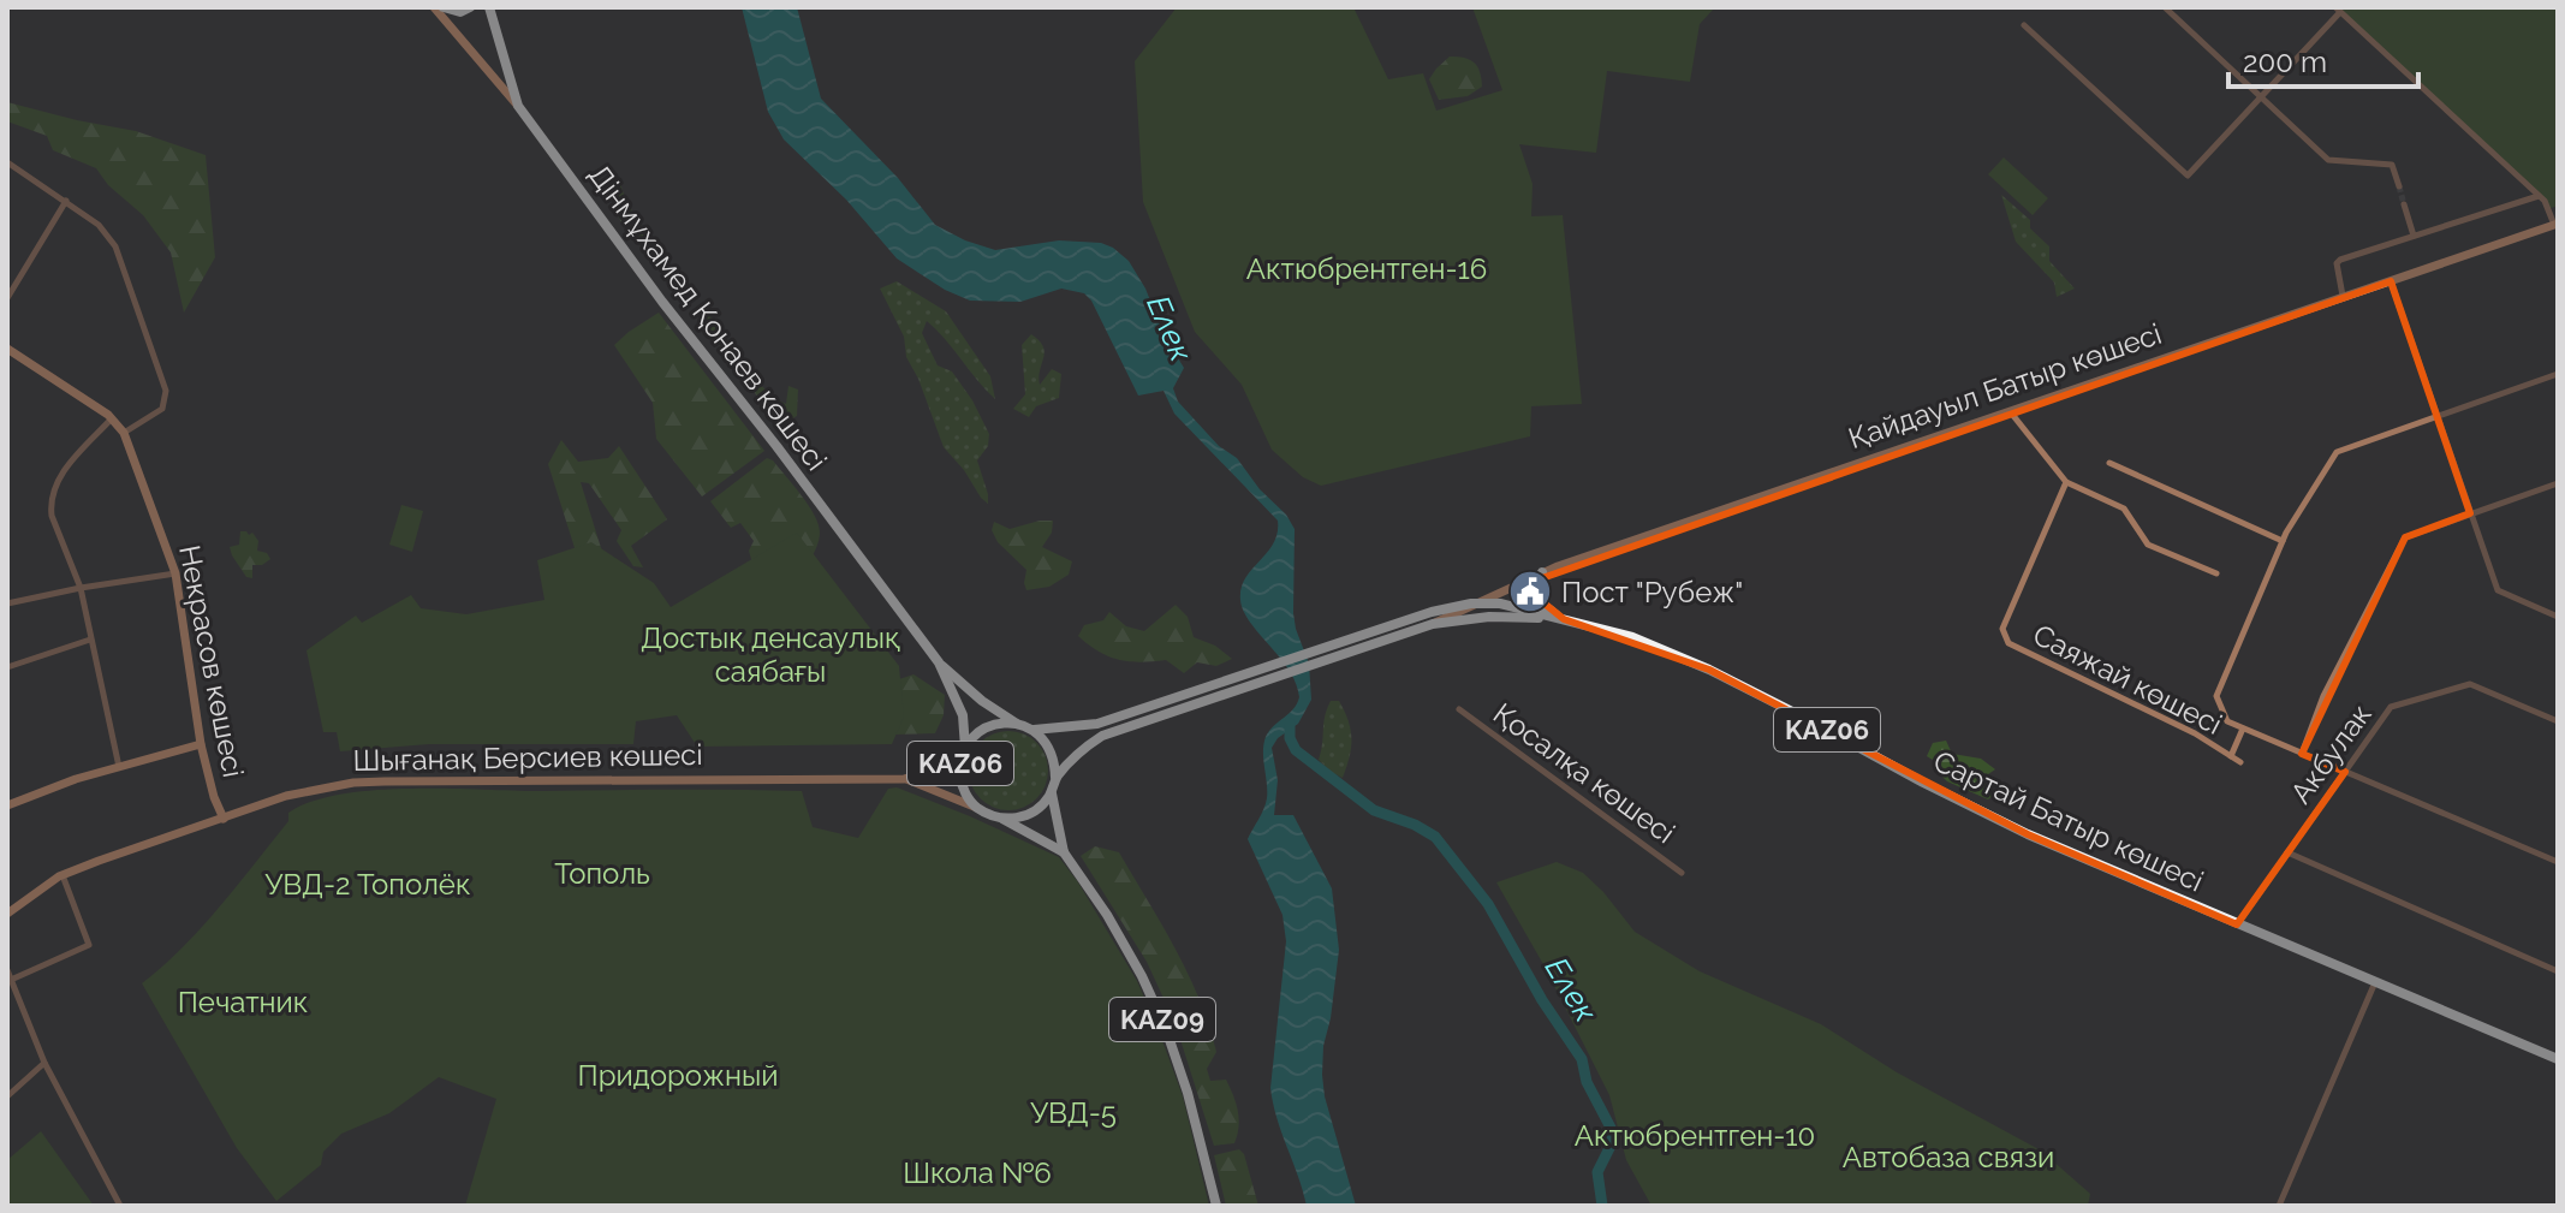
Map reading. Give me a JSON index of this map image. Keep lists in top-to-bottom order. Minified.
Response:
{"streets":{"highway":["Дінмұхамед Қонаев көшесі","KАZ06","Сартай Батыр көшесі","KAZ09"],"street":["Қайдауыл Батыр көшесі","Некрасов көшесі","Саяжай көшесі","Акбулак","Шығанақ Берсиев көшесі","Қосалқа көшесі"]},"crossings":[["Дінмұхамед Қонаев көшесі","KАZ06"],["Қайдауыл Батыр көшесі","KАZ06"],["Некрасов көшесі","Шығанақ Берсиев көшесі"],["KАZ06","Сартай Батыр көшесі"],["KАZ06","KAZ09"],["Акбулак","Сартай Батыр көшесі"]],"water":["Елек"],"parks":["Актюбрентген-16","Достық денсаулық саябағы","Тополь","УВД-2 Тополёк","Печатник","Придорожный","УВД-5","Актюбрентген-10","Автобаза связи","Школа №6"],"places":{"public building":["Пост \"Рубеж\""]},"scale_bar":"200 m"}
